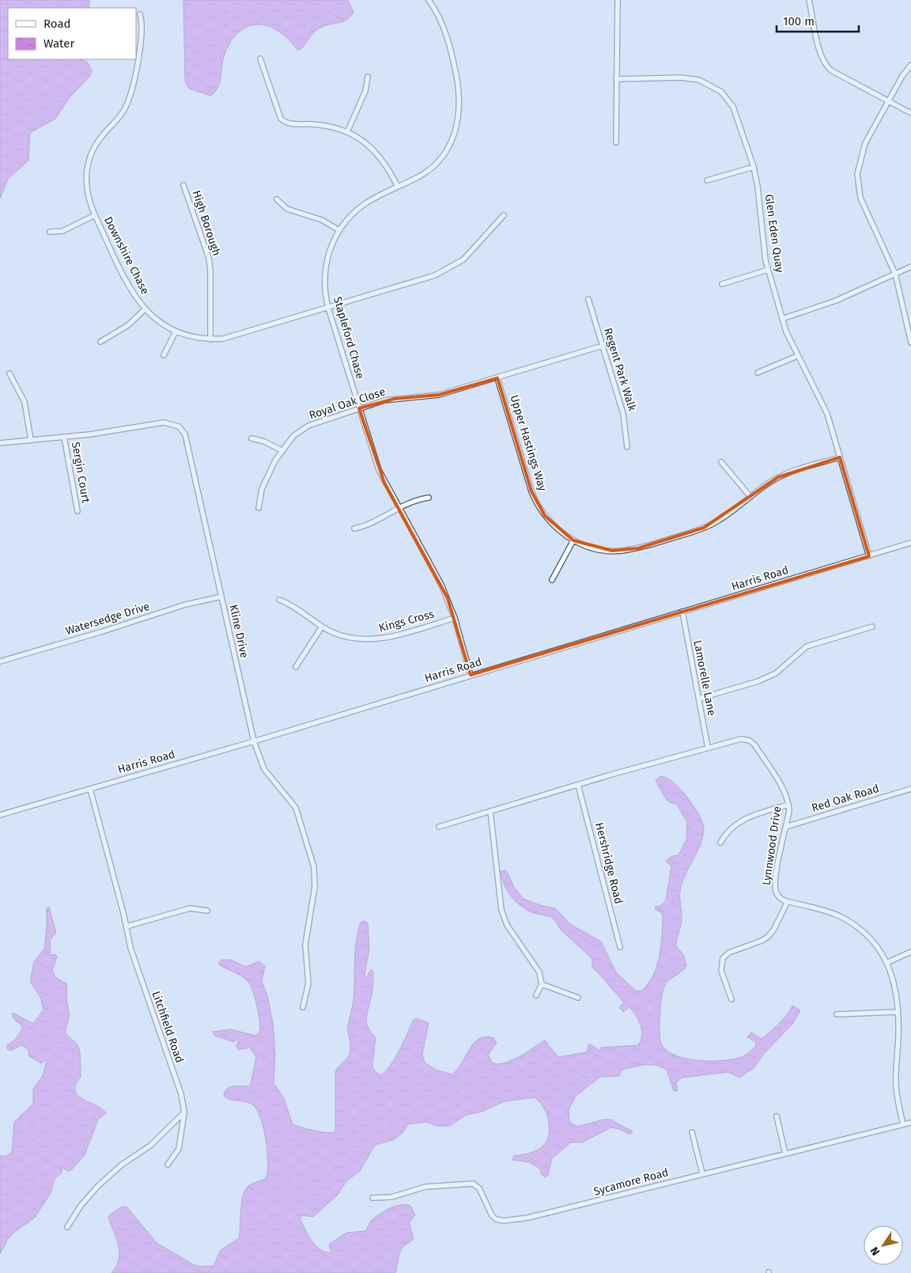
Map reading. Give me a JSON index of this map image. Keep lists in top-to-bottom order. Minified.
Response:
{"streets":{"street":["High Borough","Glen Eden Quay","Downshire Chase","Stapleford Chase","Regent Park Walk","Royal Oak Close","Upper Hastings Way","Sergin Court","Harris Road","Watersedge Drive","Kings Cross","Kline Drive","Lamorelle Lane","Red Oak Road","Lynnwood Drive","Hershridge Road","Litchfield Road","Sycamore Road"]},"crossings":[["High Borough","Downshire Chase"],["Glen Eden Quay","Upper Hastings Way"],["Glen Eden Quay","Harris Road"],["Downshire Chase","Stapleford Chase"],["Stapleford Chase","Royal Oak Close"],["Stapleford Chase","Harris Road"],["Stapleford Chase","Kings Cross"],["Regent Park Walk","Royal Oak Close"],["Royal Oak Close","Upper Hastings Way"],["Sergin Court","Kline Drive"],["Harris Road","Kline Drive"],["Harris Road","Lamorelle Lane"],["Harris Road","Litchfield Road"],["Watersedge Drive","Kline Drive"],["Lamorelle Lane","Lynnwood Drive"],["Red Oak Road","Lynnwood Drive"],["Lynnwood Drive","Hershridge Road"]],"legend":["Road","Water"],"scale_bar":"100 m","north":"bottom left"}
